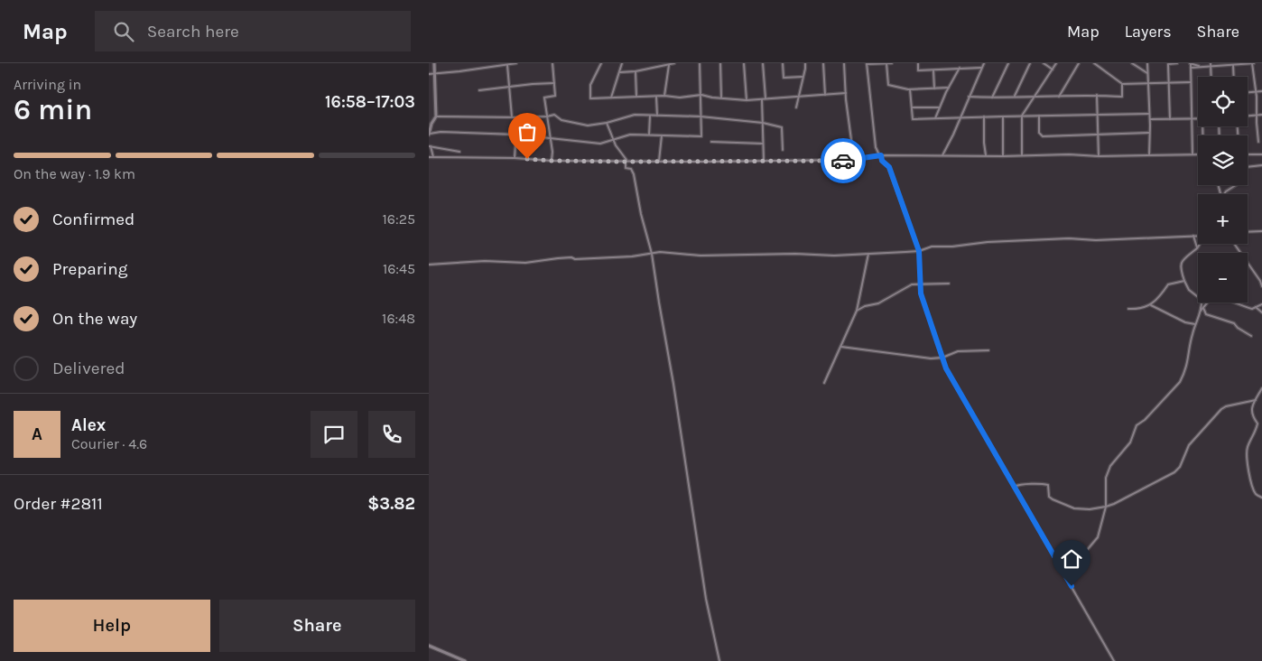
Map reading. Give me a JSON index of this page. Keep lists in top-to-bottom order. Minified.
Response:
{"page":{"header":"Map","search":"Search here","nav":["Map","Layers","Share"],"heading":["6 min","Arriving in","16:58–17:03"],"panel":["Alex","Courier · 4.6","Order #2811","$3.82"],"map_buttons":["+","−"],"bar":"On the way · 1.9 km","list":[["Confirmed","16:25"],["Preparing","16:45"],["On the way","16:48"],"Delivered"],"round":"A","buttons":["Help","Share"]}}
